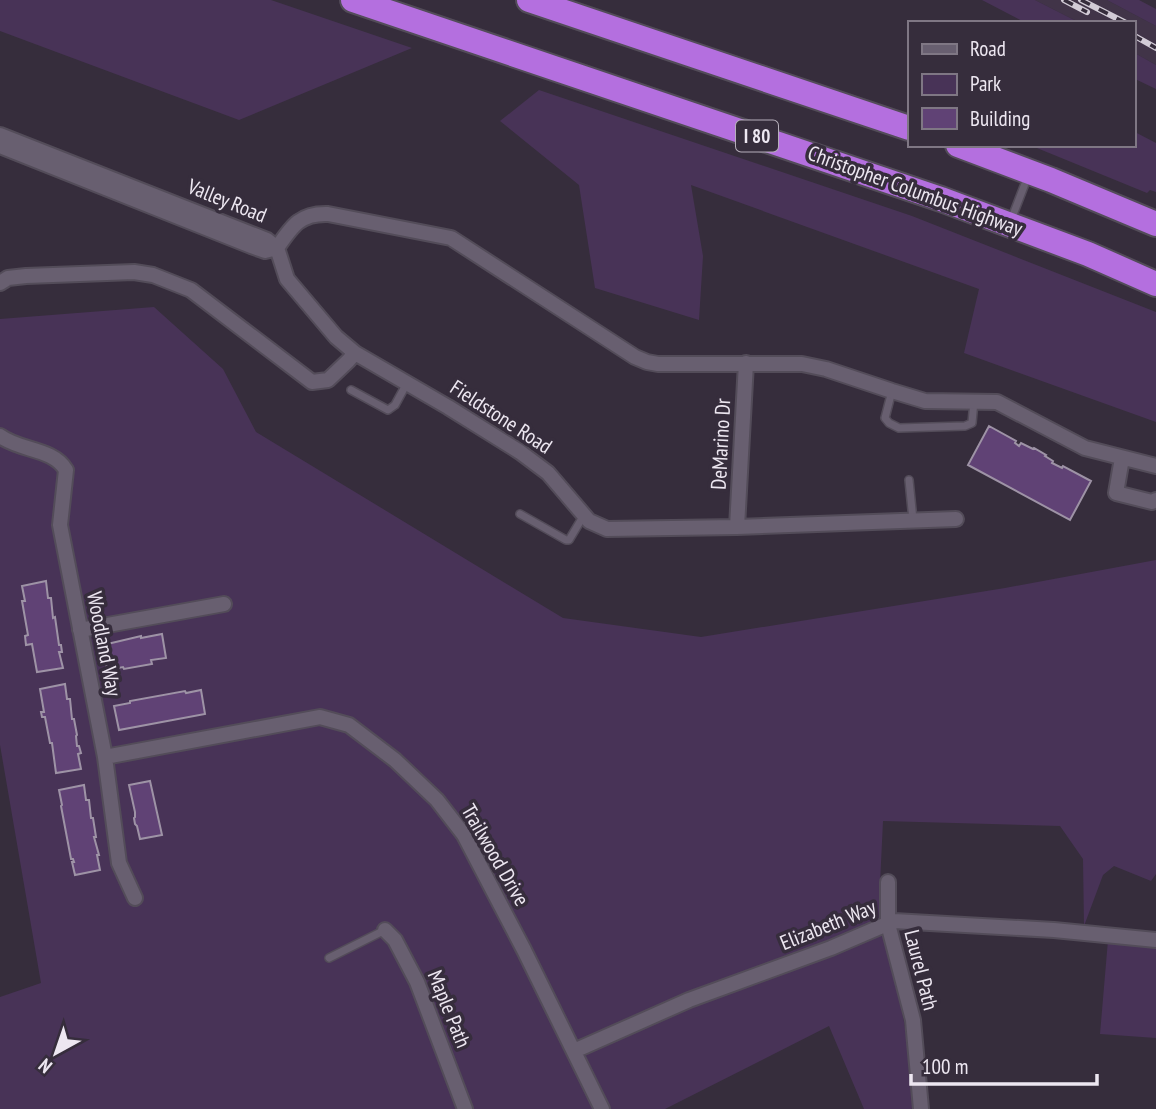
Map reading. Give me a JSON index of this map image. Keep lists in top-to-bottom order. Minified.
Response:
{"streets":{"highway":["I 80","Christopher Columbus Highway"],"street":["Valley Road","Fieldstone Road","DeMarino Dr","Woodland Way","Trailwood Drive","Elizabeth Way","Laurel Path","Maple Path"]},"crossings":[["Valley Road","Fieldstone Road"],["Fieldstone Road","DeMarino Dr"],["Woodland Way","Trailwood Drive"],["Trailwood Drive","Elizabeth Way"],["Elizabeth Way","Laurel Path"]],"legend":["Road","Park","Building"],"scale_bar":"100 m","north":"bottom left"}
